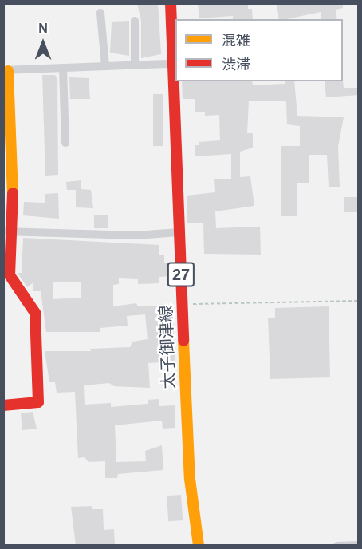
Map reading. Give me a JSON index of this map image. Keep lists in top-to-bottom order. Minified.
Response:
{"streets":{"main road":["27","太子御津線"]},"legend":["混雑","渋滞"],"north":"top"}
